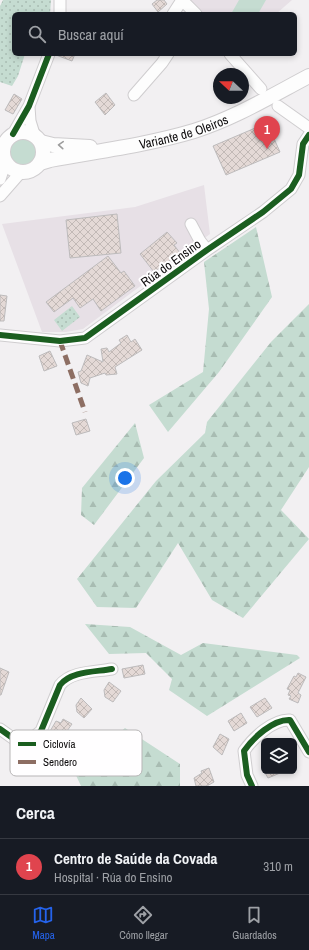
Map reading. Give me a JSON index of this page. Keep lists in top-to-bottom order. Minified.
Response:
{"streets":{"main road":["Variante de Oleiros"],"street":["Rúa do Ensino"]},"legend":["Ciclovía","Sendero"],"north":"left","page":{"search":"Buscar aquí","pins":"1","heading":"Cerca","list":[{"mark":"1","name":"Centro de Saúde da Covada","note":"Hospital · Rúa do Ensino","value":"310 m"}],"nav":["Mapa","Cómo llegar","Guardados"]}}
